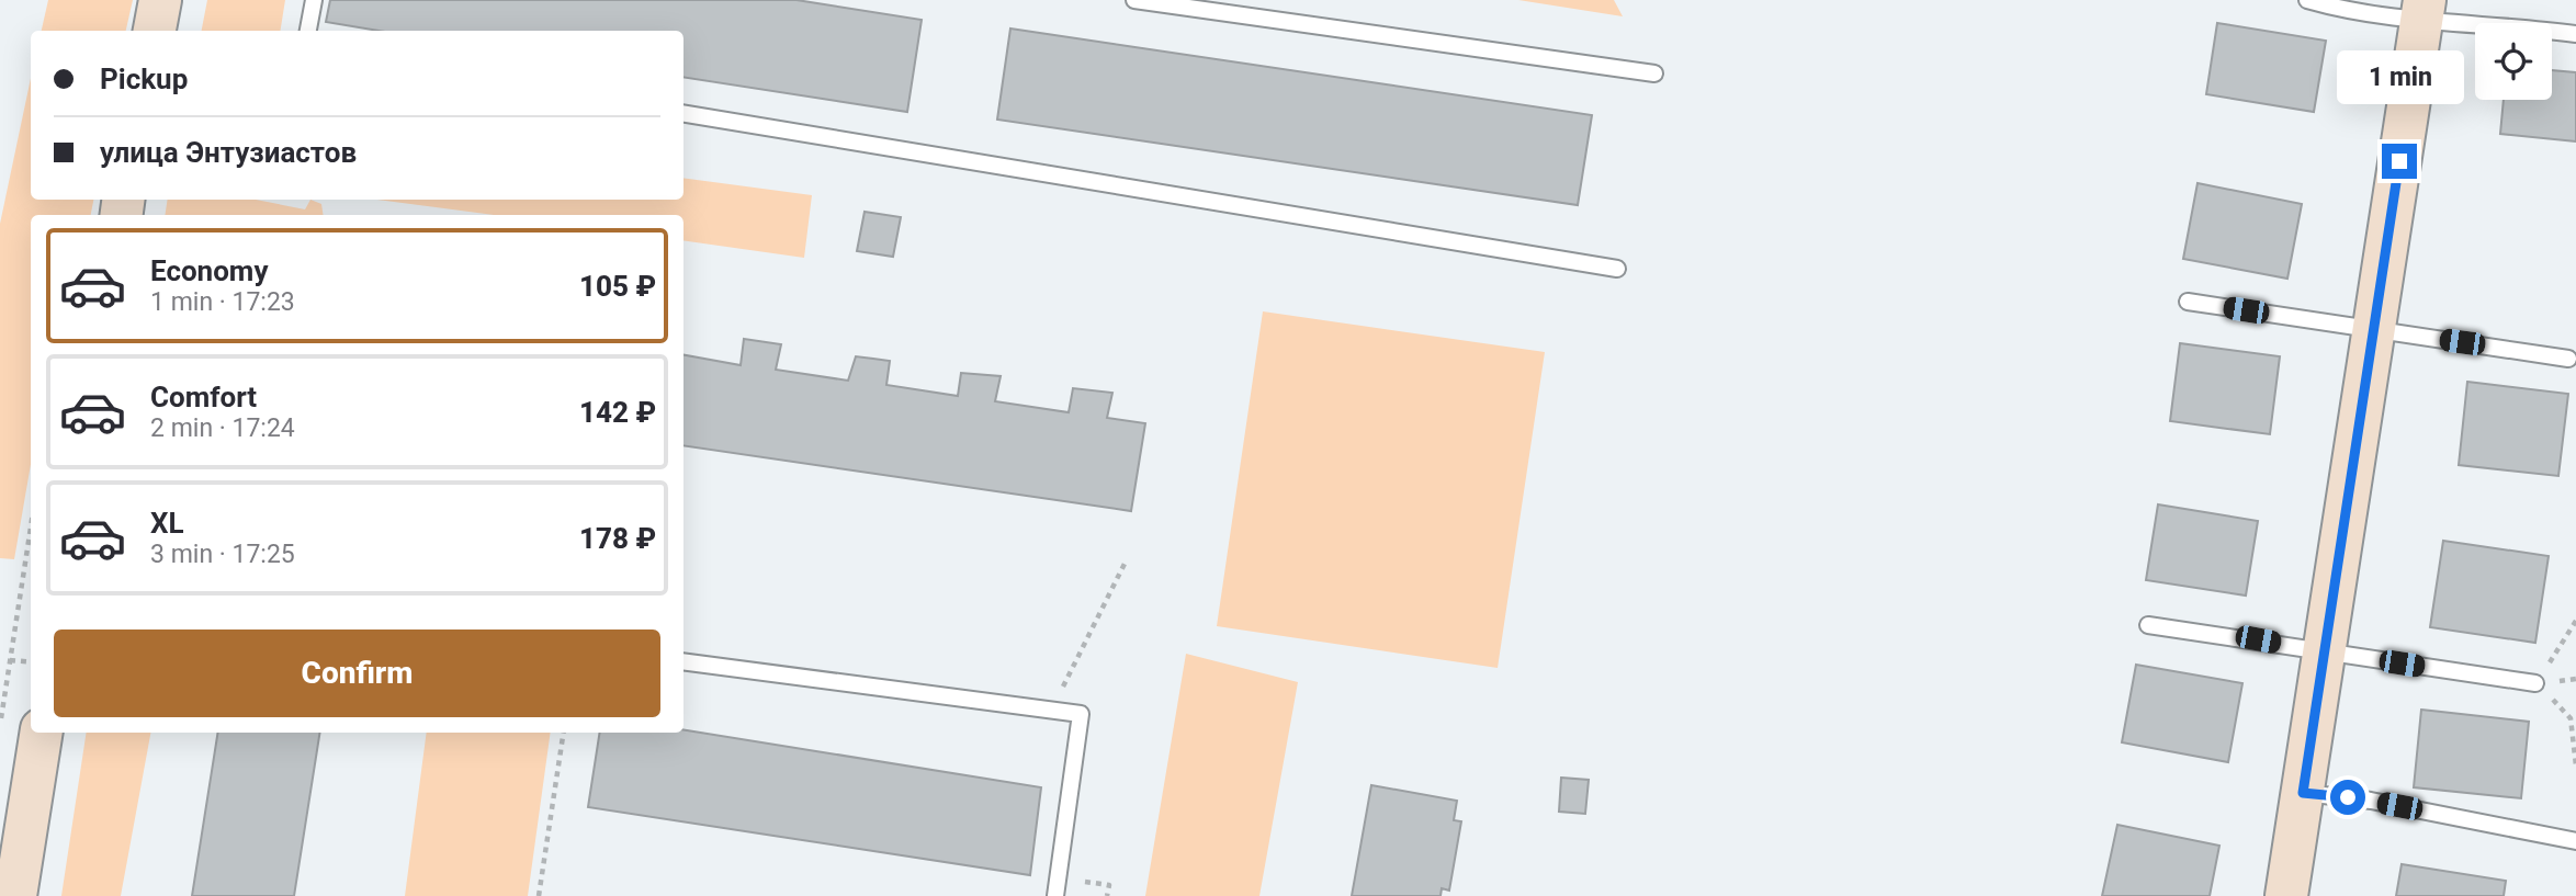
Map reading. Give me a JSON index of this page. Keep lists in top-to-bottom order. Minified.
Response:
{"page":{"banner":["Pickup","улица Энтузиастов"],"bubble":"1 min","list":[{"name":"Economy","note":"1 min · 17:23","value":"105 ₽"},{"name":"Comfort","note":"2 min · 17:24","value":"142 ₽"},{"name":"XL","note":"3 min · 17:25","value":"178 ₽"}],"buttons":"Confirm"}}
